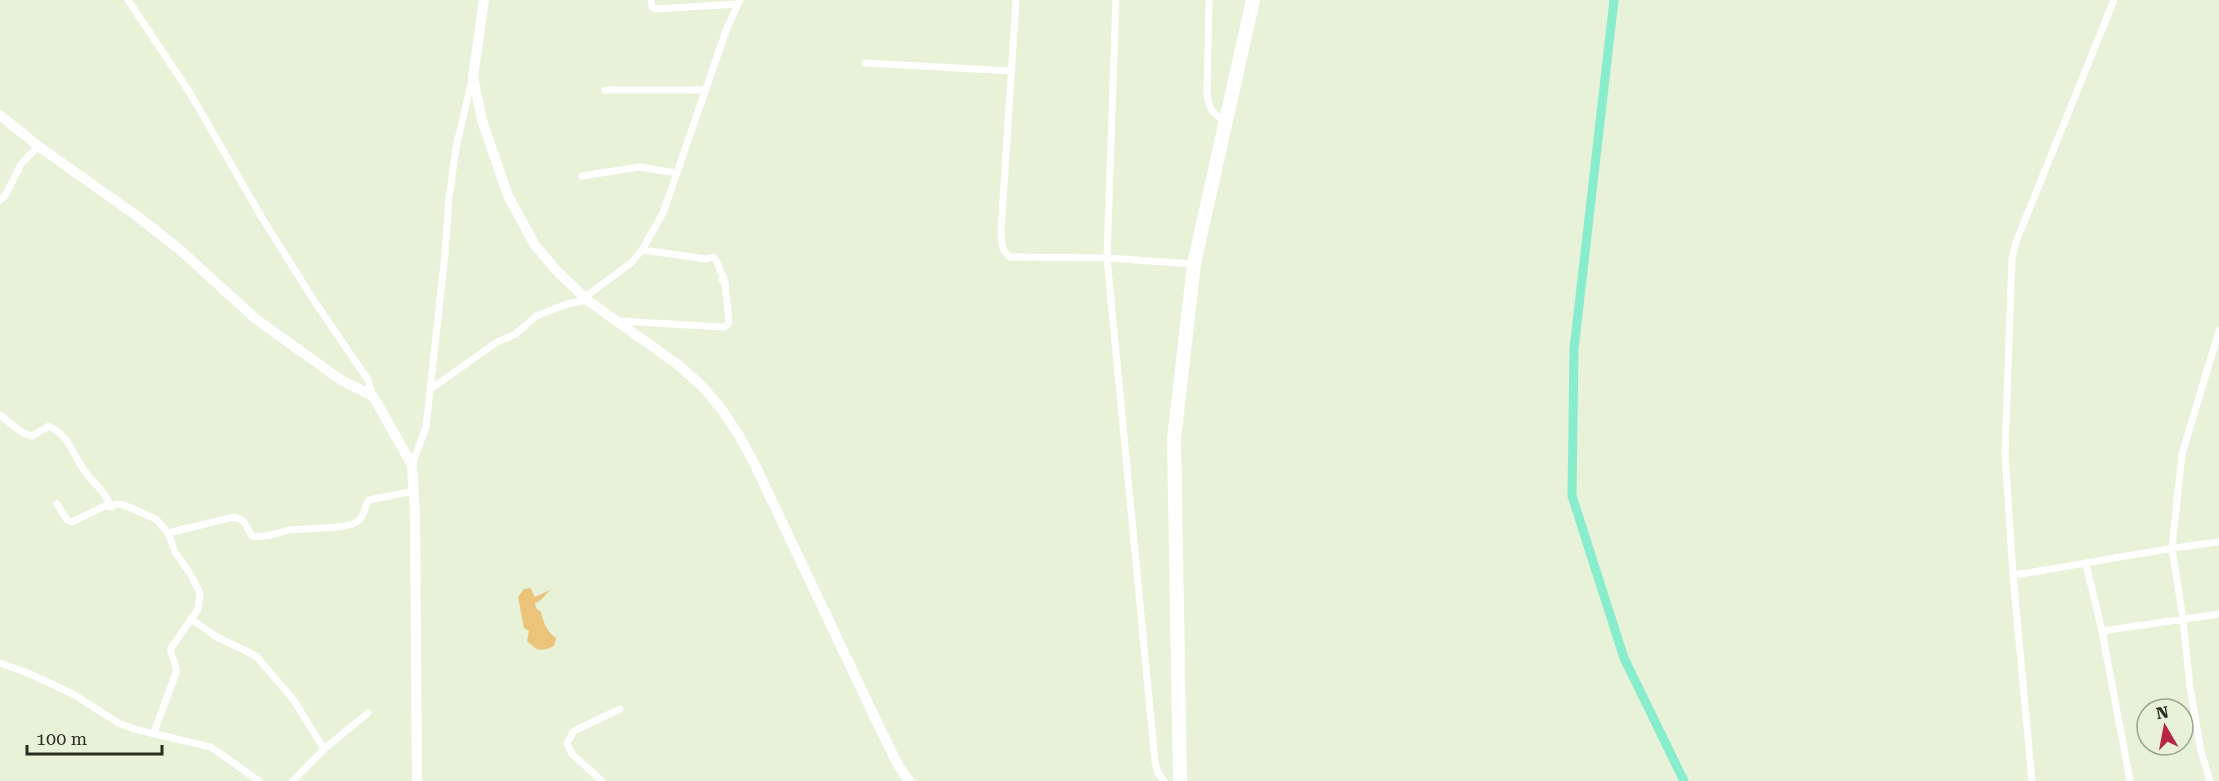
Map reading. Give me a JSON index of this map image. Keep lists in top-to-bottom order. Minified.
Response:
{"scale_bar":"100 m","north":"top"}
